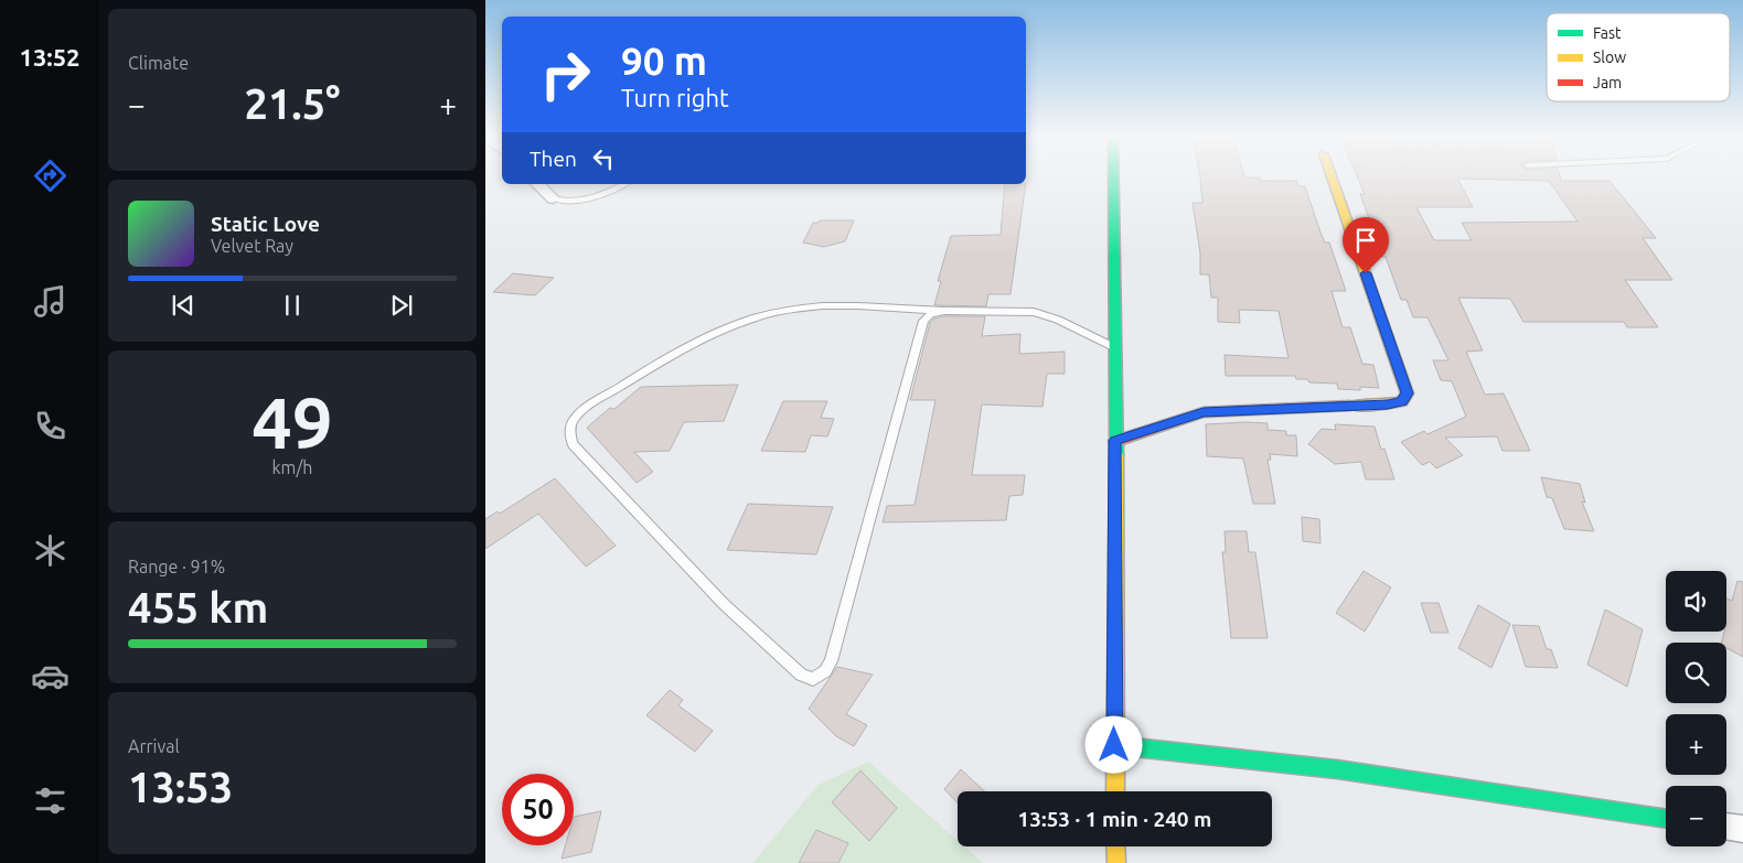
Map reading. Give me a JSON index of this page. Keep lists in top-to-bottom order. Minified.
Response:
{"legend":["Fast","Slow","Jam"],"page":{"tabs":"13:52","tile":["Climate",["49","km/h"],["Range · 91%","455 km"],["Arrival","13:53"]],"turn":["90 m","Turn right"],"heat":["−","21.5°","+"],"then":"Then","song":["Static Love","Velvet Ray"],"map_buttons":["+","−"],"limit":"50","trip":"13:53 · 1 min · 240 m"}}
